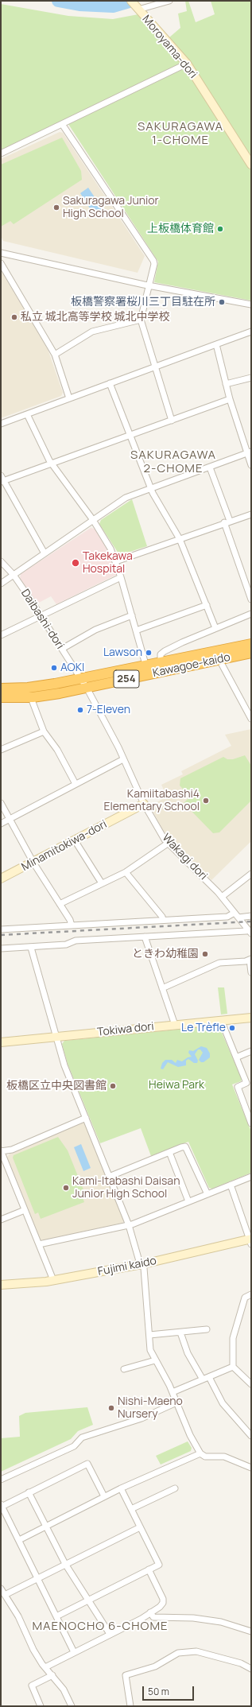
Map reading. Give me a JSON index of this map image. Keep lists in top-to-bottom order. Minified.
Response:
{"streets":{"highway":["Kawagoe-kaido","254"],"street":["Moroyama-dori","Daibashi-dori","Minamitokiwa-dori","Wakagi dori","Tokiwa dori","Fujimi kaido"]},"crossings":[["Daibashi-dori","Kawagoe-kaido"],["Daibashi-dori","Wakagi dori"],["Kawagoe-kaido","Wakagi dori"],["Minamitokiwa-dori","Wakagi dori"]],"districts":["SAKURAGAWA 1-CHOME","SAKURAGAWA 2-CHOME","MAENOCHO 6-CHOME"],"parks":["Heiwa Park"],"places":["Sakuragawa Junior High School","上板橋体育館","板橋警察署桜川三丁目駐在所","私立 城北高等学校 城北中学校","Takekawa Hospital","Lawson","AOKI","7-Eleven","Kamiitabashi4 Elementary School","ときわ幼稚園","Le Trèfle","板橋区立中央図書館","Kami-Itabashi Daisan Junior High School","Nishi-Maeno Nursery"],"scale_bar":"50 m"}
